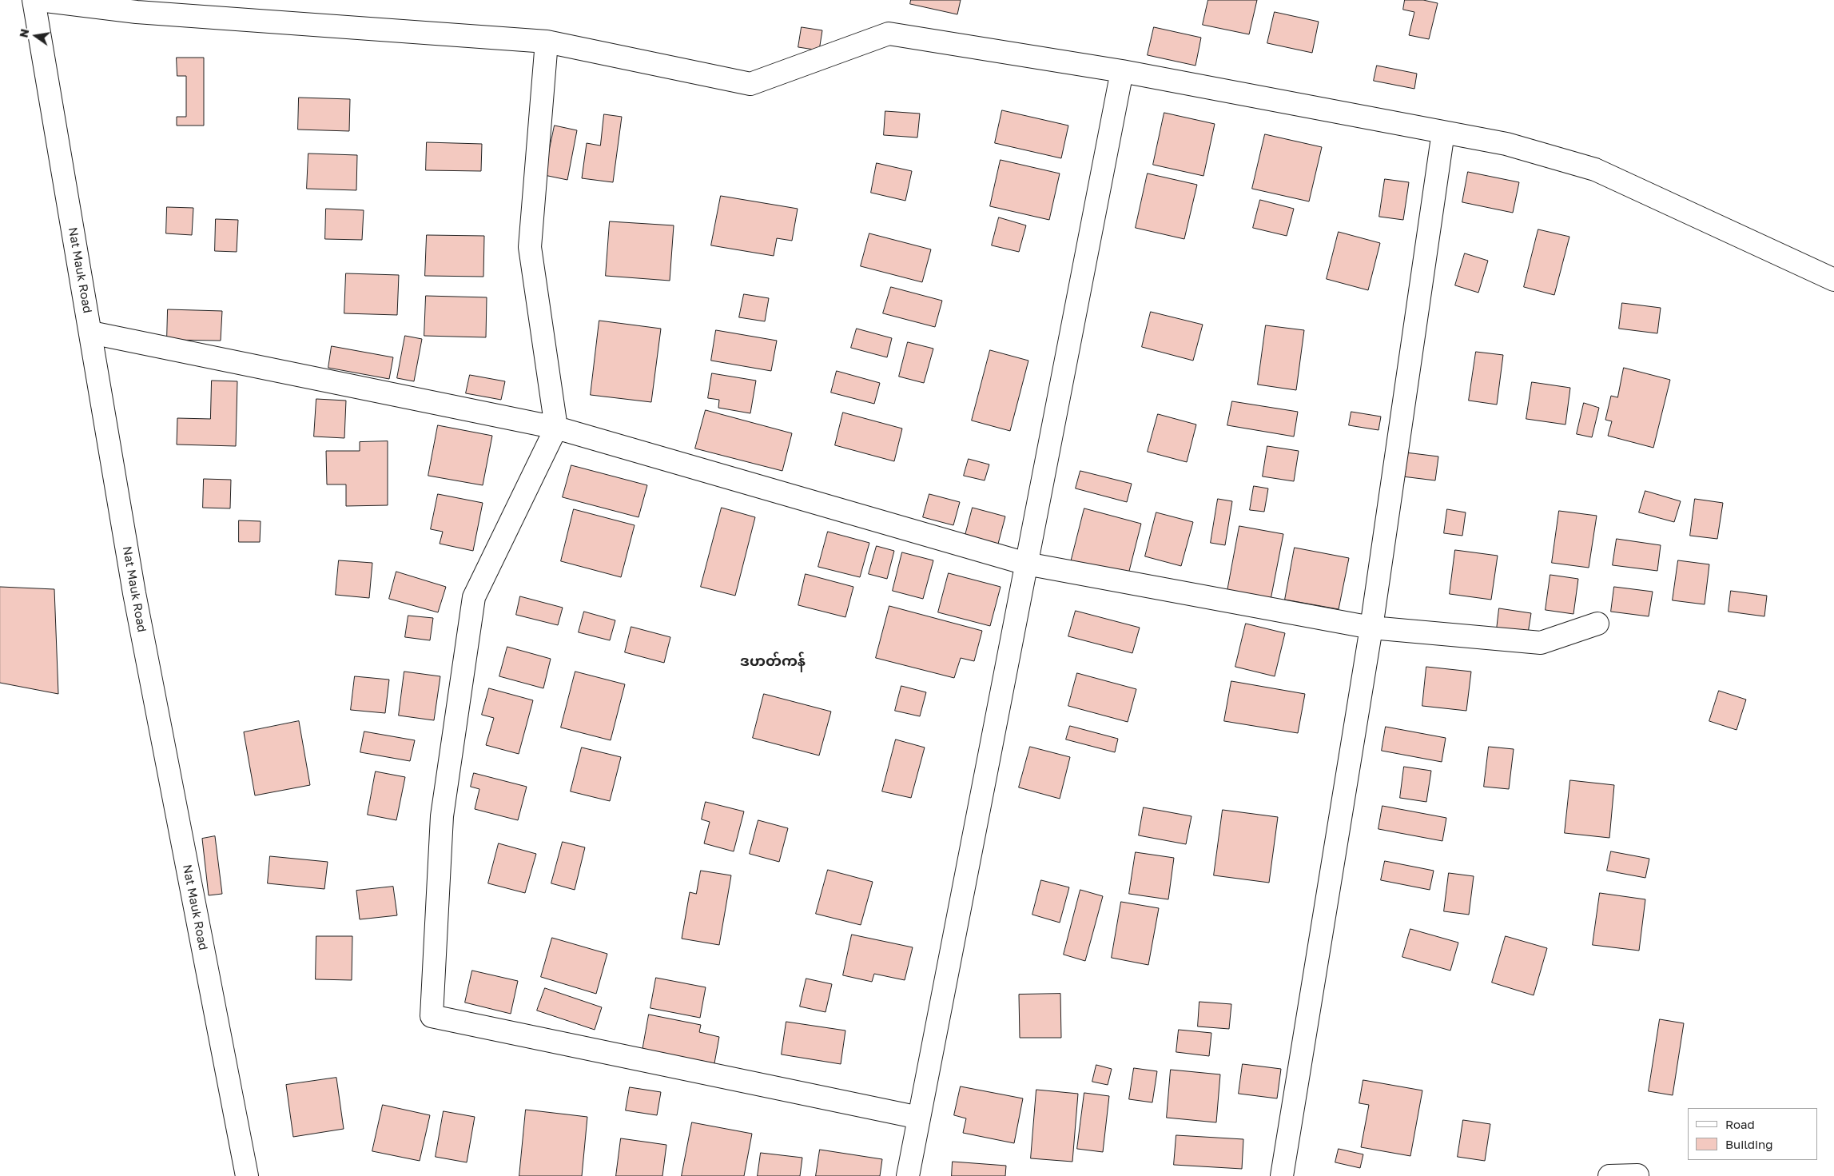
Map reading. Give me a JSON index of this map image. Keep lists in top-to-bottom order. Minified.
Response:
{"streets":{"main road":["Nat Mauk Road"]},"districts":["ဒဟတ်ကန်"],"legend":["Road","Building"],"north":"left"}
